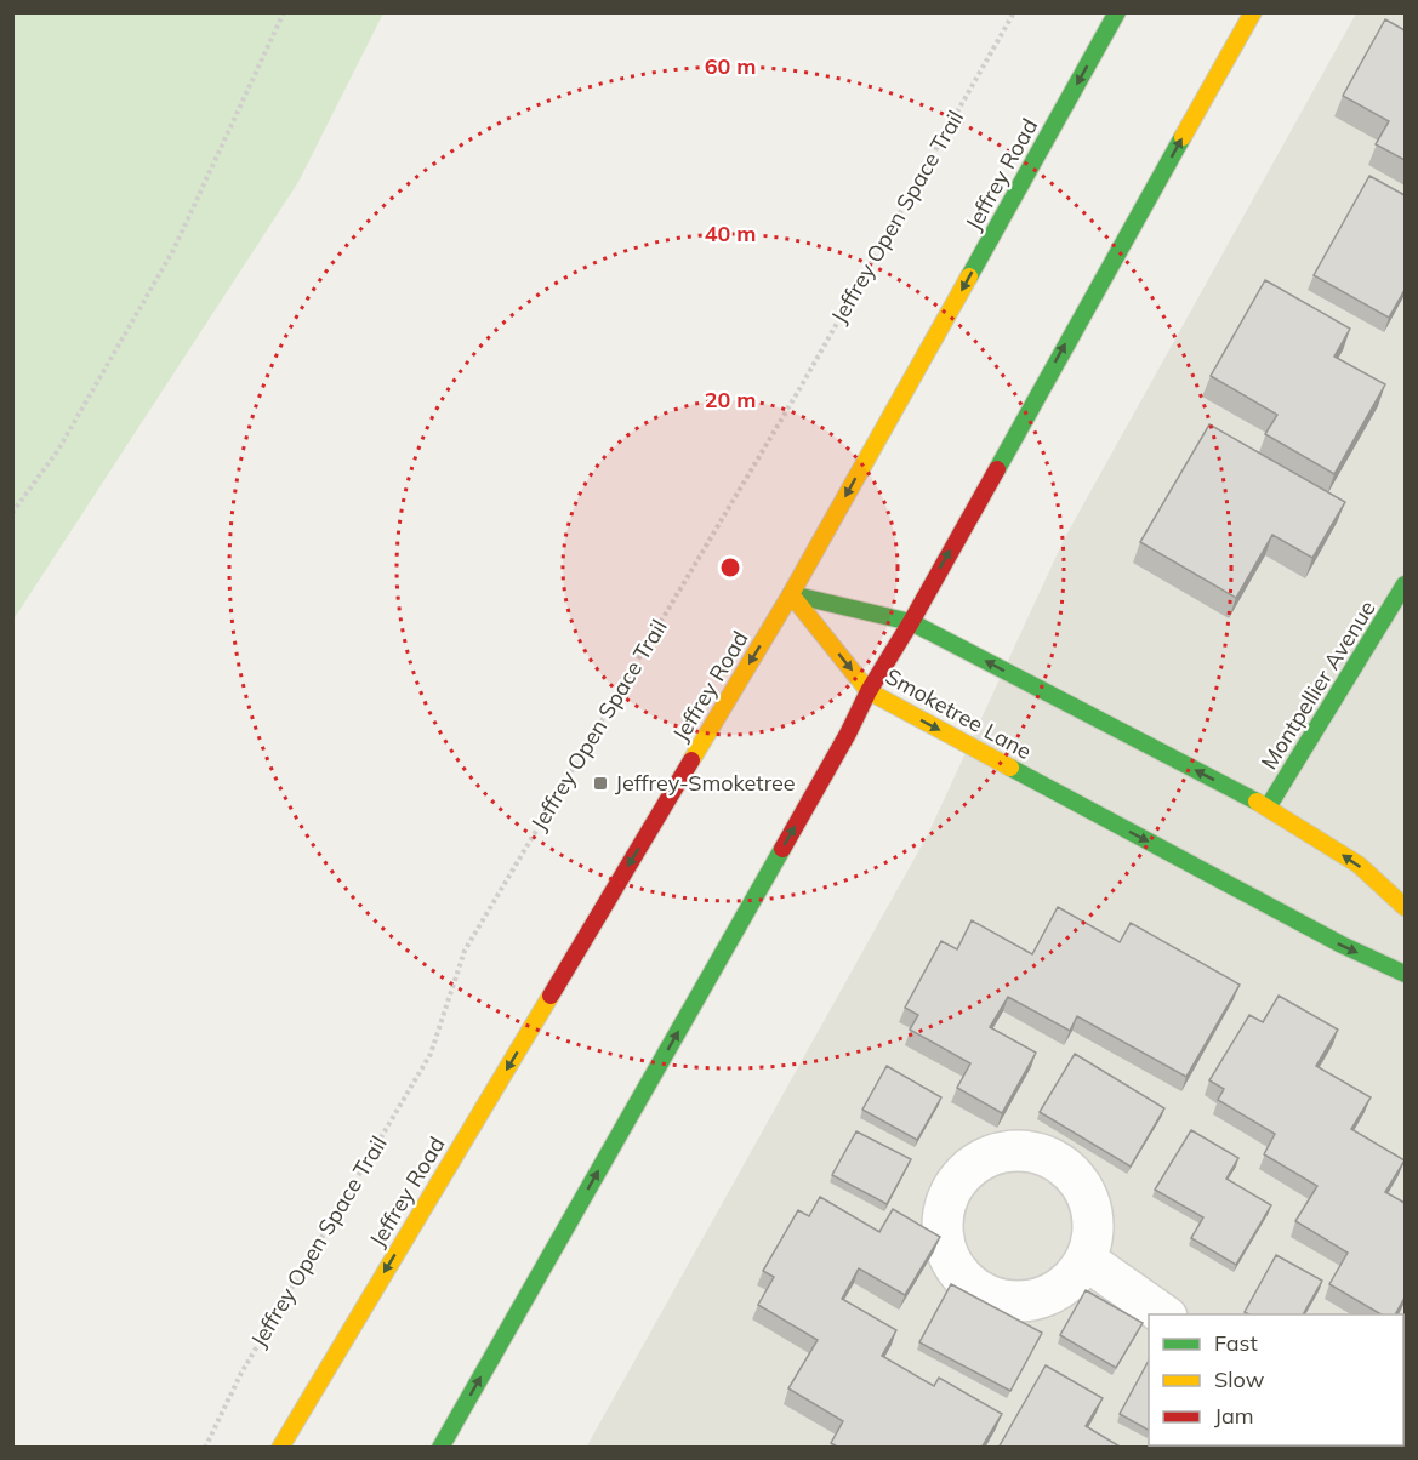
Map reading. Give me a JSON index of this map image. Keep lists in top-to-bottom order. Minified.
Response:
{"streets":{"main road":["Jeffrey Road","Montpellier Avenue","Smoketree Lane"],"path":["Jeffrey Open Space Trail"]},"crossings":[["Jeffrey Road","Smoketree Lane"]],"places":{"transit":["Jeffrey-Smoketree"]},"legend":["Fast","Slow","Jam"],"rings":["60 m","40 m","20 m"]}
